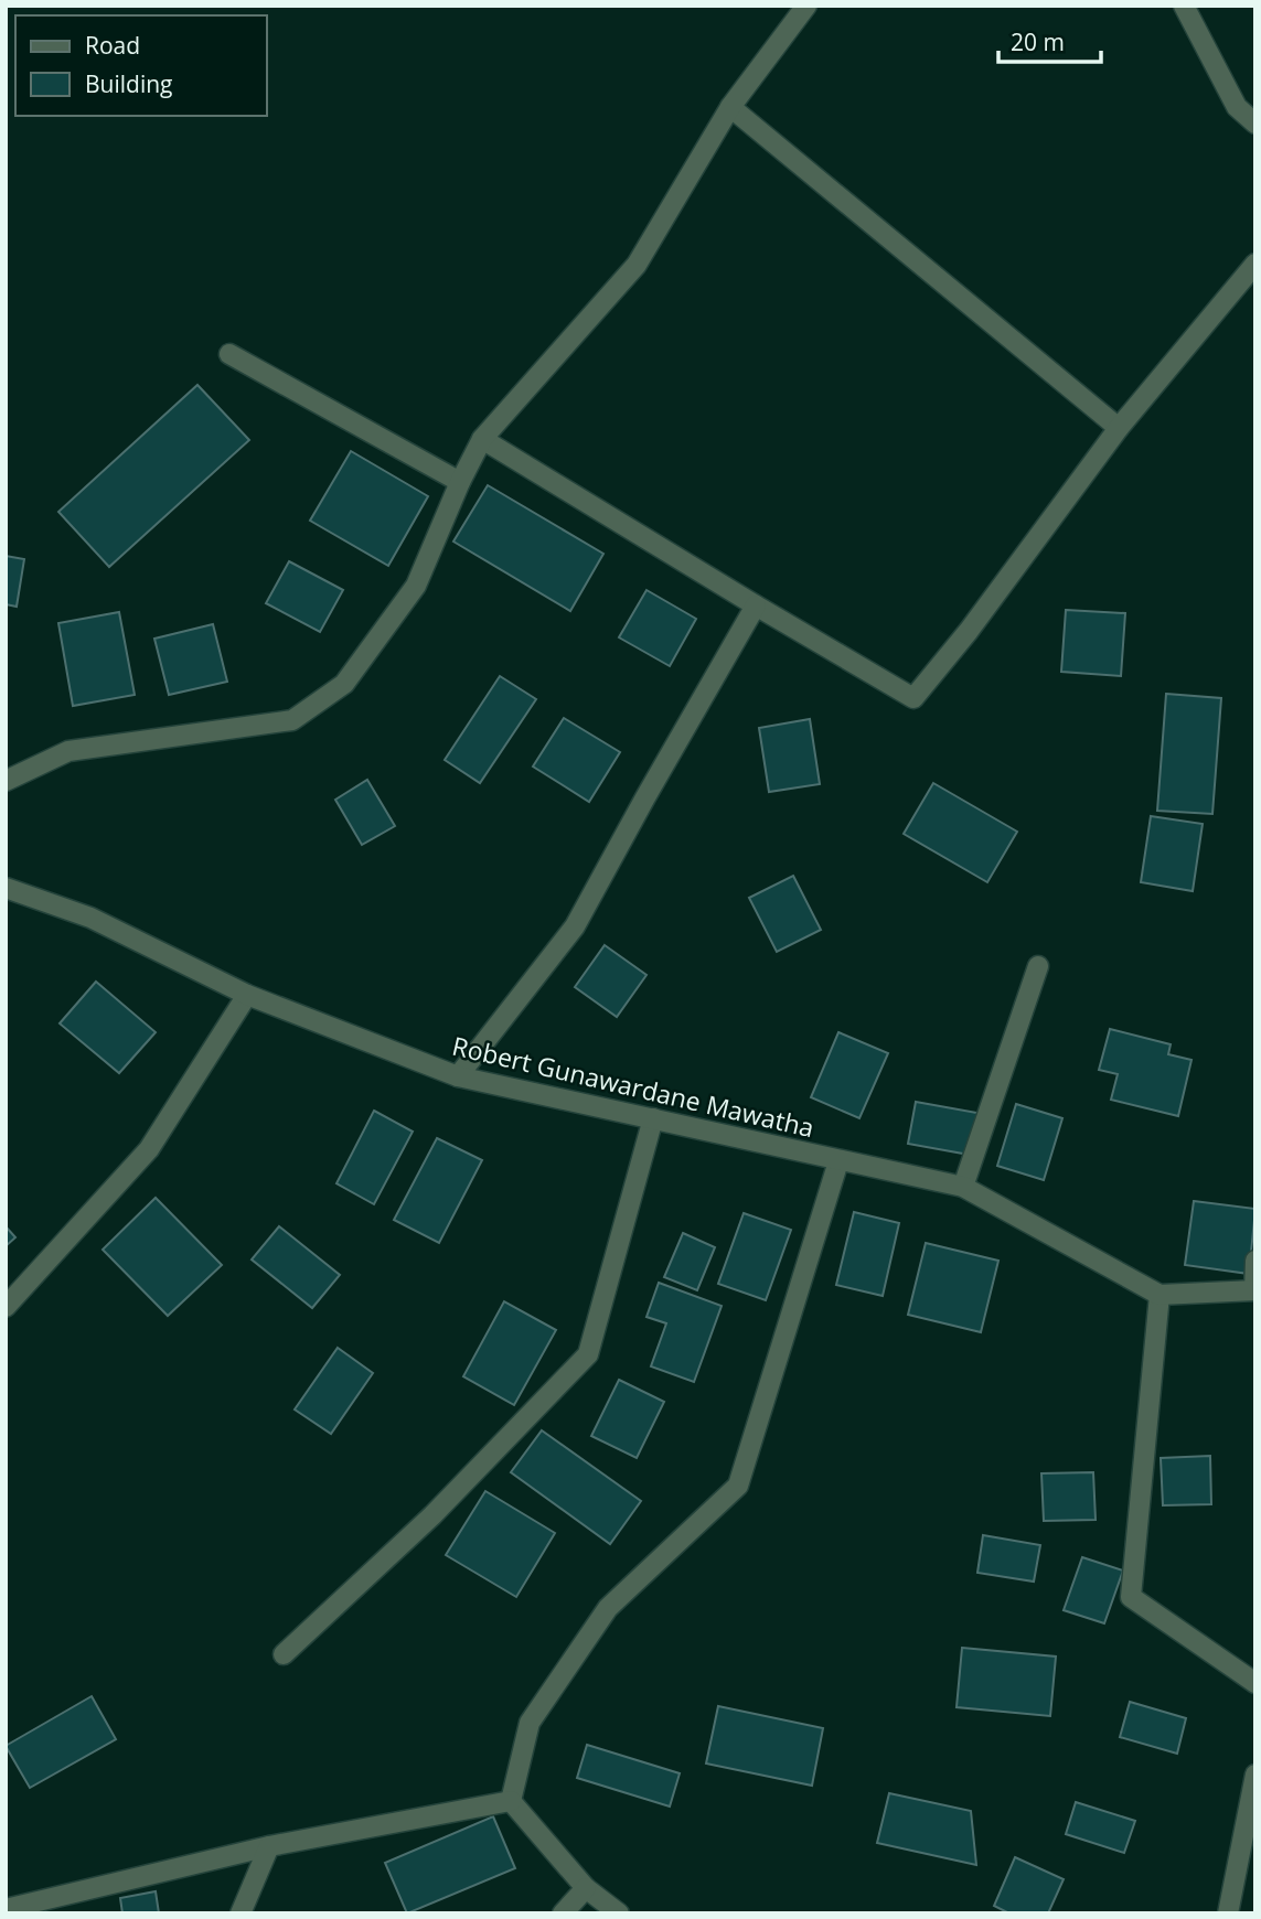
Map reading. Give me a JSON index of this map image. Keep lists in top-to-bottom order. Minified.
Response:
{"streets":{"street":["Robert Gunawardane Mawatha"]},"legend":["Road","Building"],"scale_bar":"20 m"}
